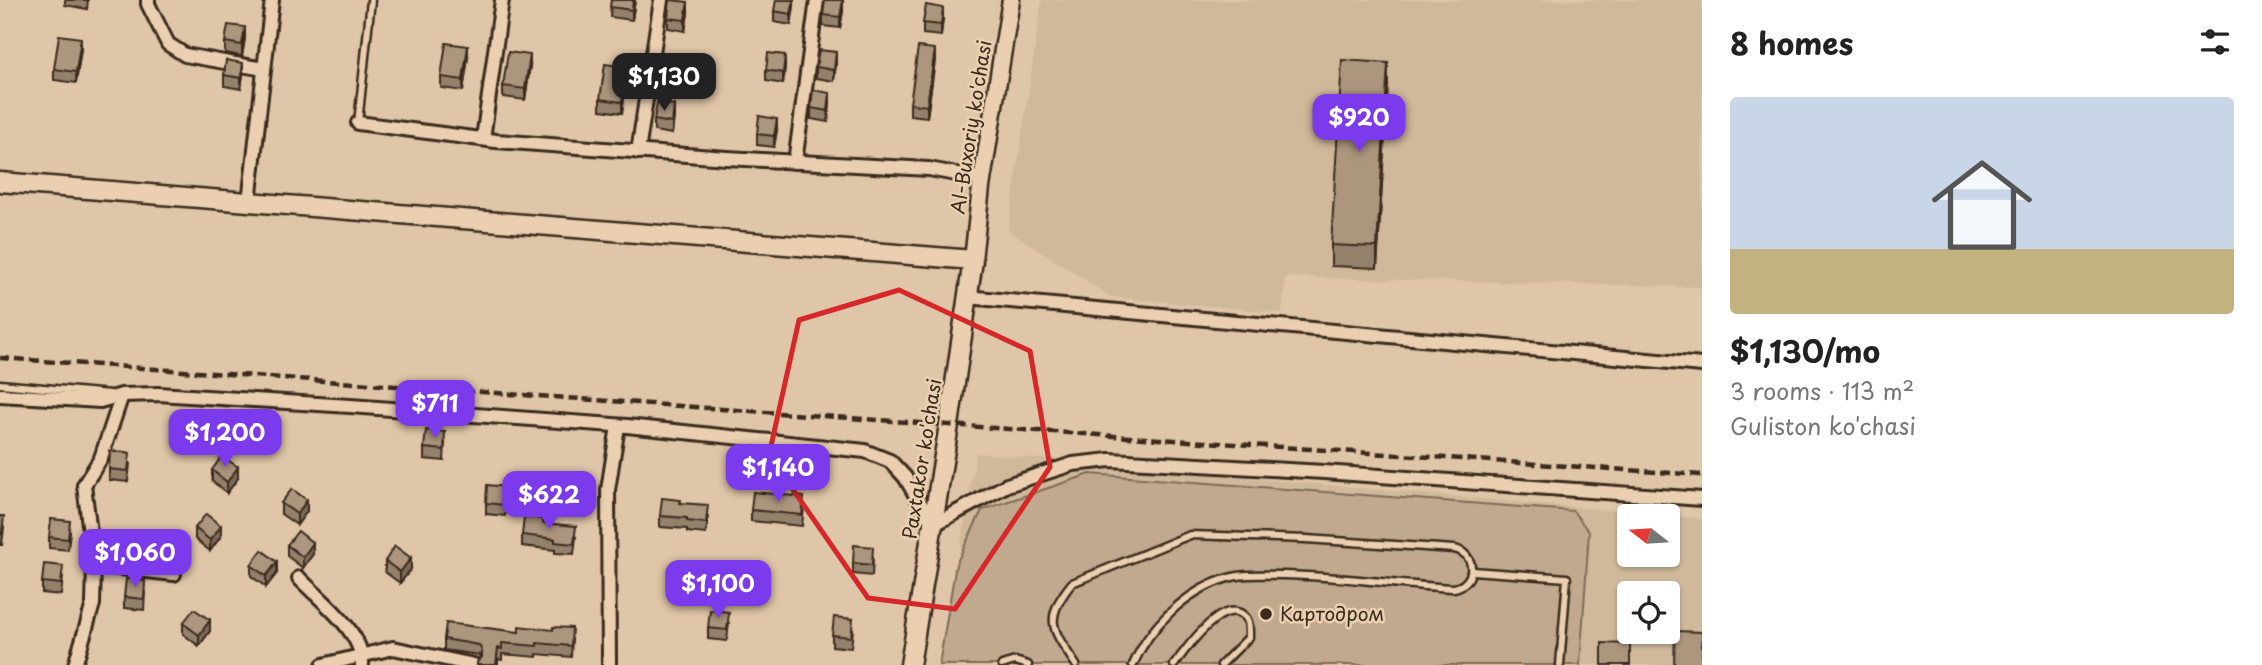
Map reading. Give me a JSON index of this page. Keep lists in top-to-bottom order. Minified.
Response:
{"streets":{"main road":["Paxtakor ko'chasi"],"street":["Al-Buxoriy ko'chasi"]},"crossings":[["Al-Buxoriy ko'chasi","Paxtakor ko'chasi"]],"places":["Картодром"],"north":"left","page":{"heading":"8 homes","price":["$1,130","$920","$711","$1,200","$1,140","$622","$1,060","$1,100"],"list":[{"name":"$1,130/mo","note":"3 rooms · 113 m² · Guliston ko'chasi"}]}}
